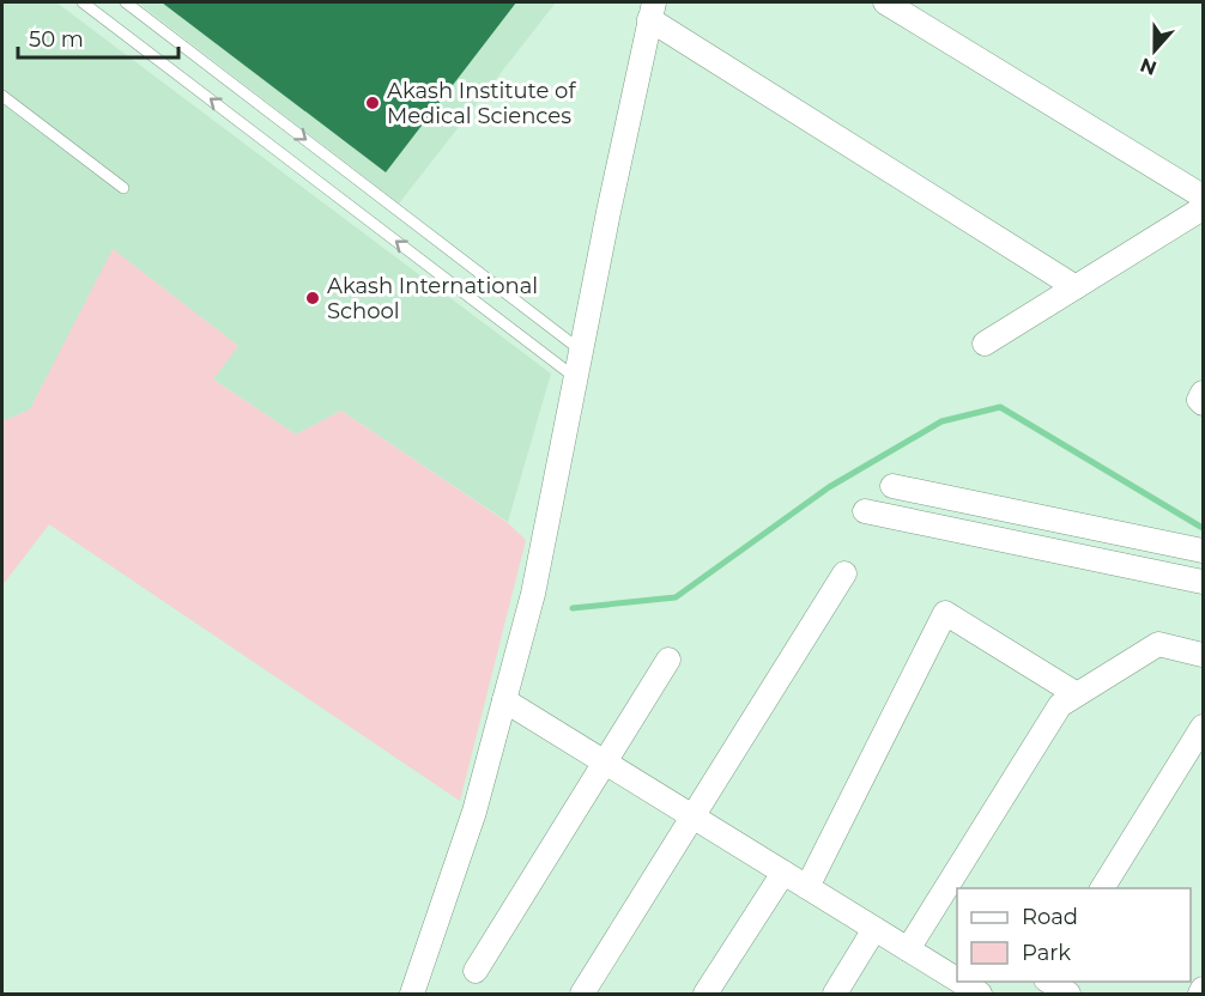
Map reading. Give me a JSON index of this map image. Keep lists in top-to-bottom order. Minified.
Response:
{"places":["Akash Institute of Medical Sciences","Akash International School"],"legend":["Road","Park"],"scale_bar":"50 m","north":"bottom"}
